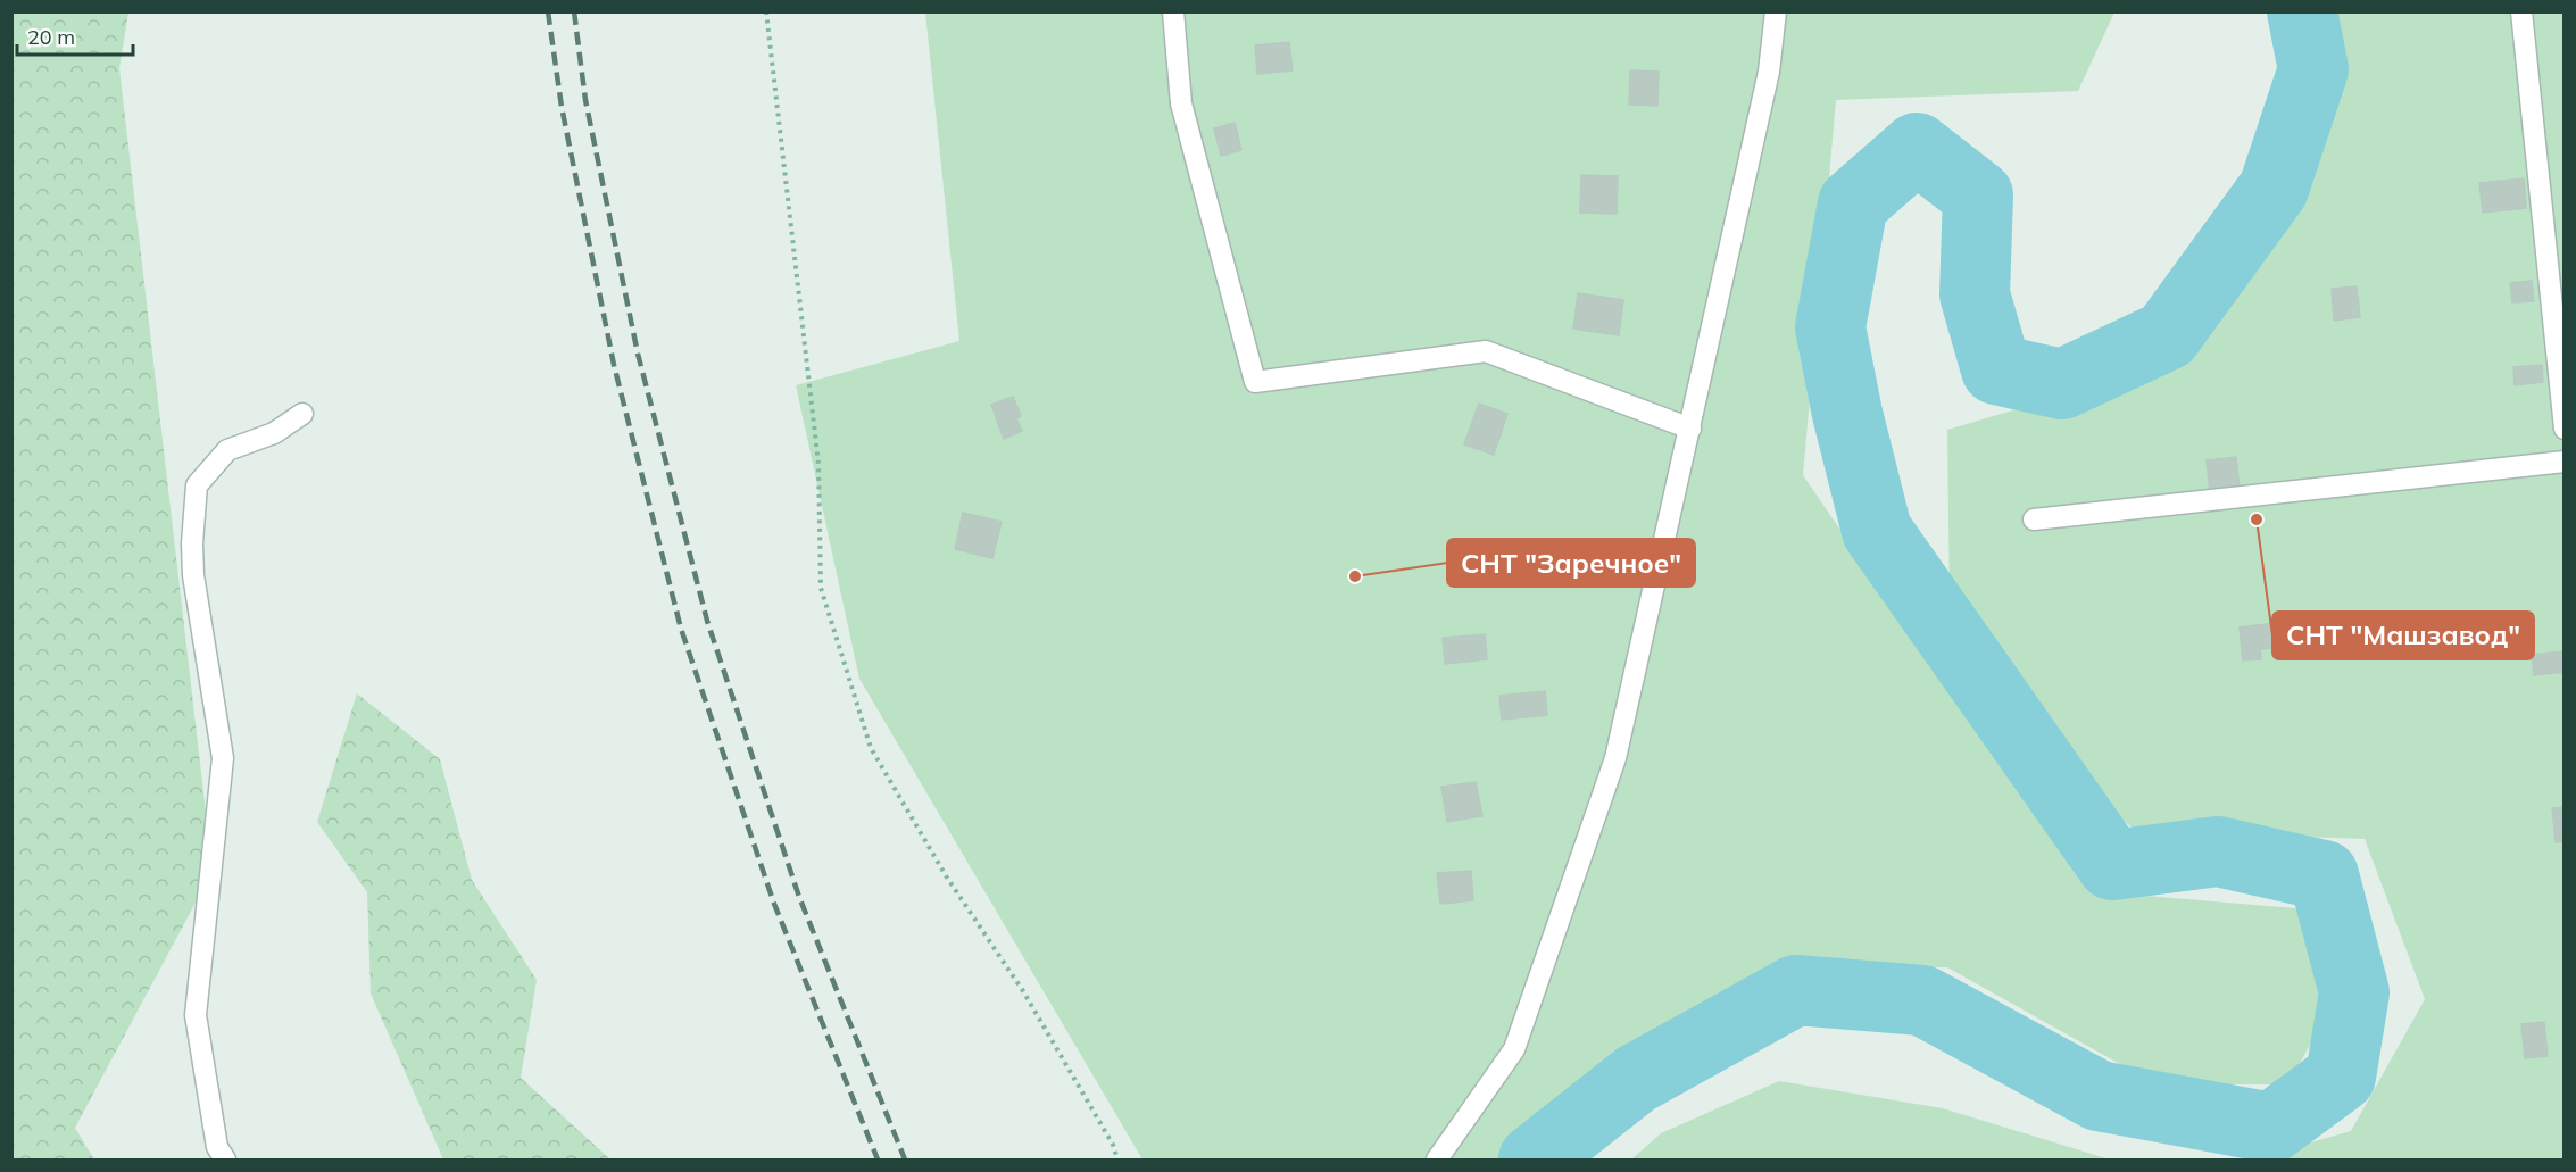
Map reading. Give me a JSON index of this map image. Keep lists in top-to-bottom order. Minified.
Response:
{"places":["СНТ \"Машзавод\"","СНТ \"Заречное\""],"scale_bar":"20 m"}
